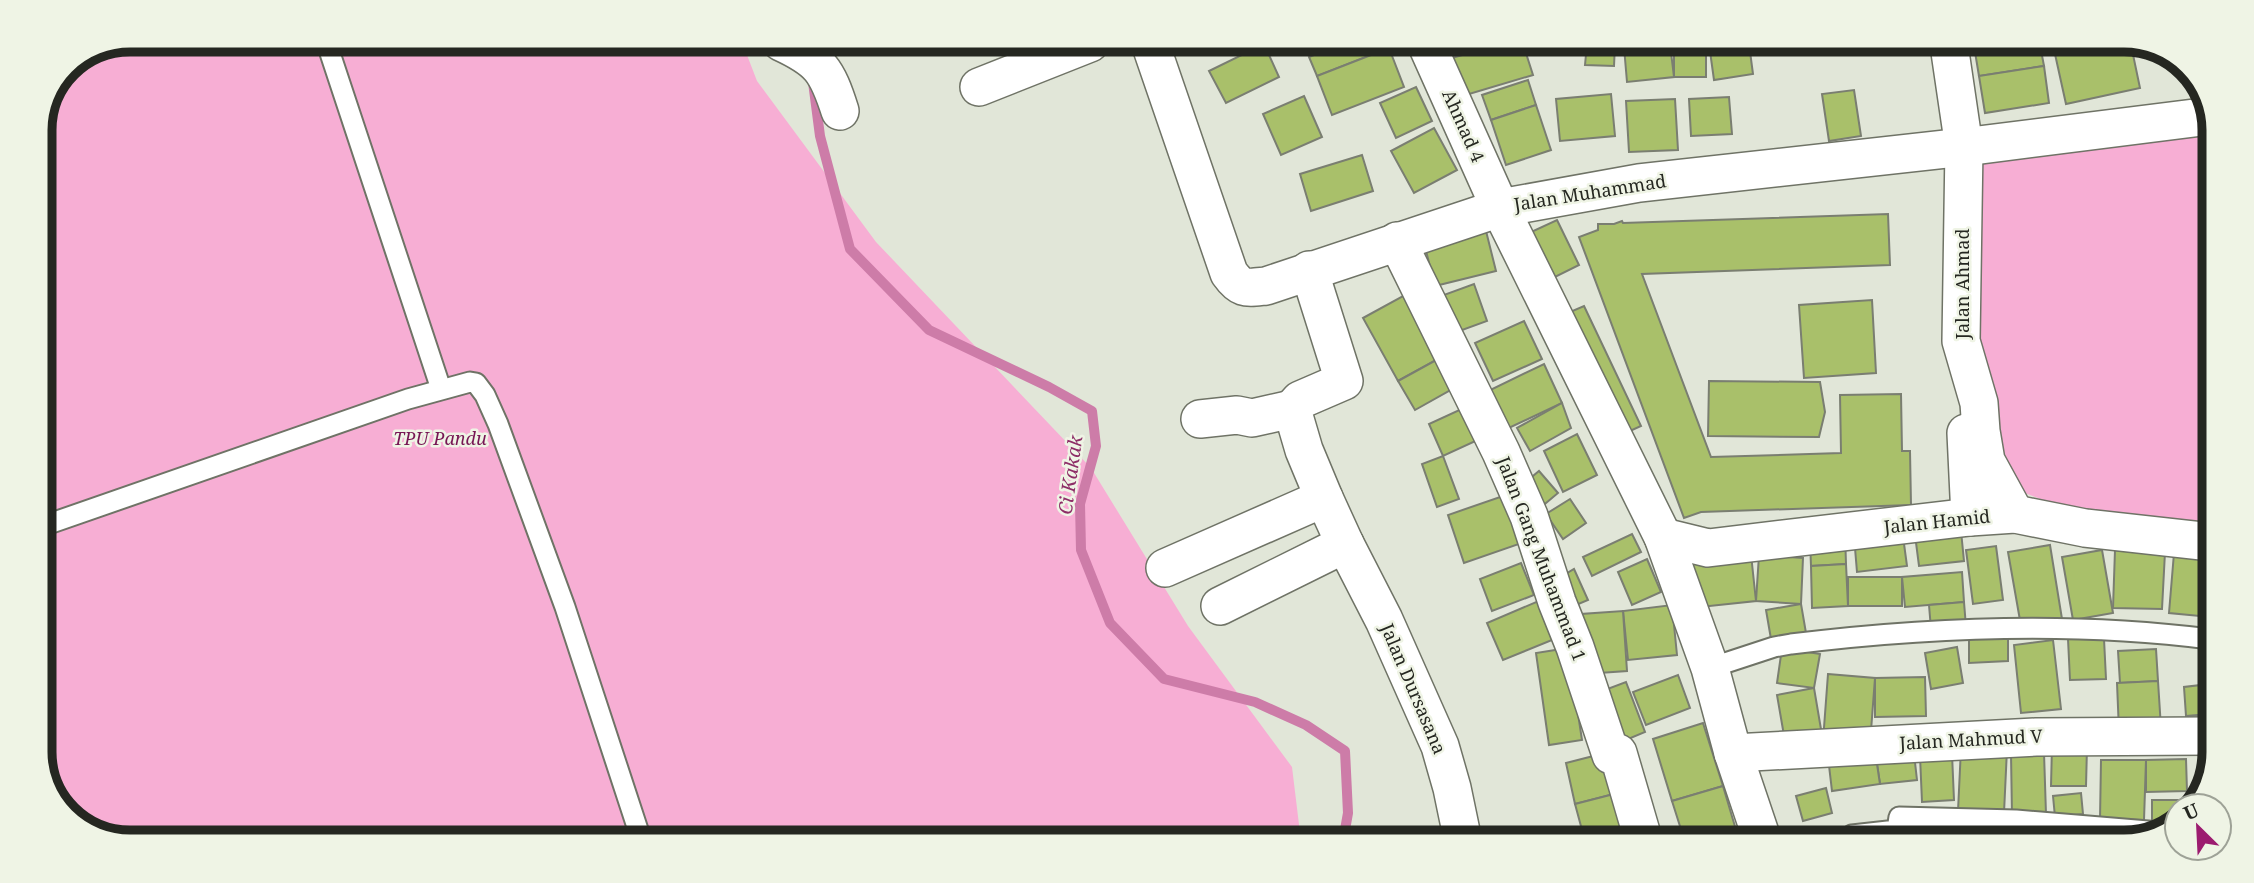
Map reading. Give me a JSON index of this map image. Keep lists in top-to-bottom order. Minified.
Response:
{"streets":{"street":["Ahmad 4","Jalan Muhammad","Jalan Ahmad","Jalan Hamid","Jalan Gang Muhammad 1","Jalan Dursasana","Jalan Mahmud V"]},"crossings":[["Ahmad 4","Jalan Muhammad"],["Jalan Muhammad","Jalan Ahmad"],["Jalan Muhammad","Jalan Gang Muhammad 1"],["Jalan Ahmad","Jalan Hamid"]],"water":["Ci Kakak"],"parks":["TPU Pandu"],"north":"top left"}
